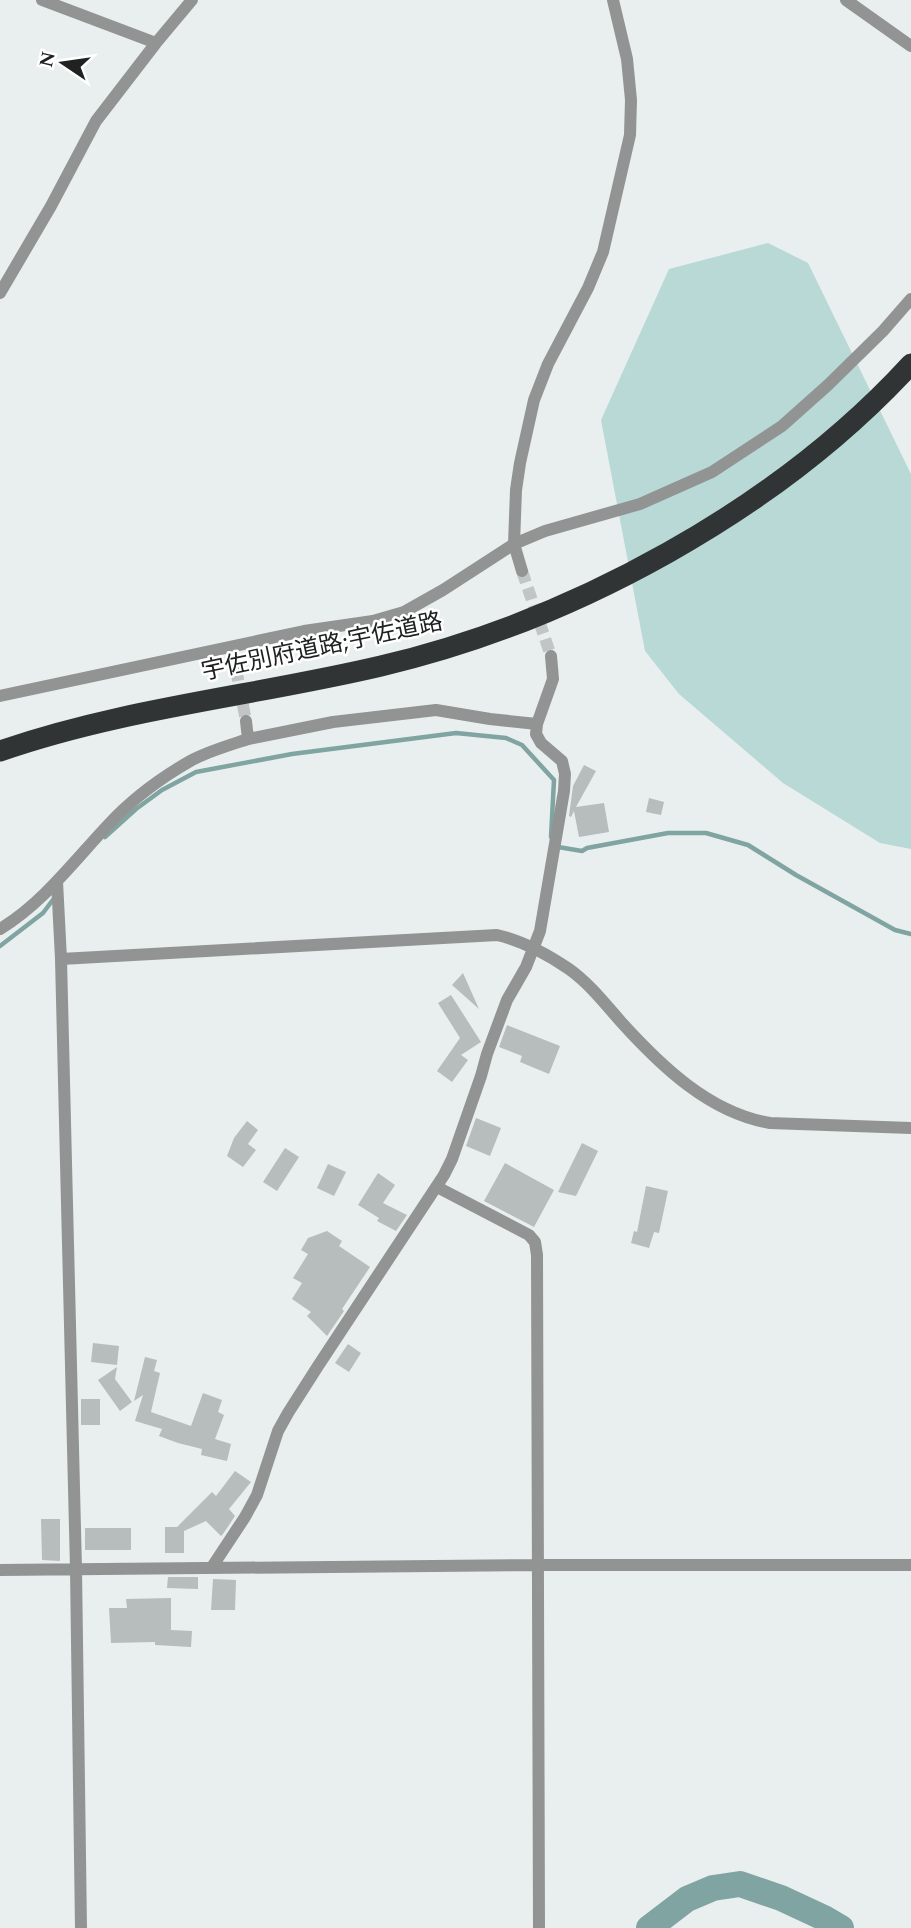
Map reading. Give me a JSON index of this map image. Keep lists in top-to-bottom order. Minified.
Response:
{"streets":{"highway":["宇佐別府道路;宇佐道路"]},"north":"left"}
